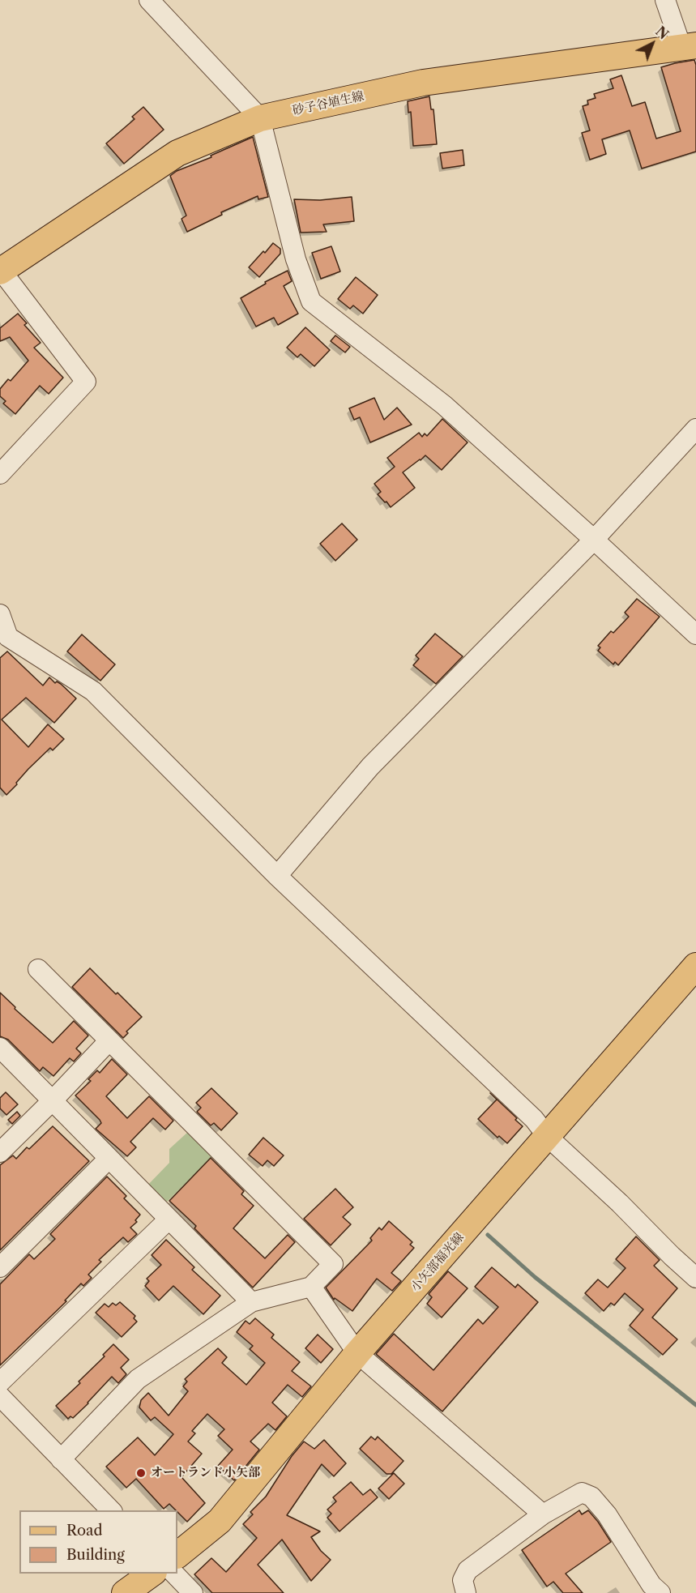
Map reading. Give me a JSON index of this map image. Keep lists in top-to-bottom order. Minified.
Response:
{"streets":{"main road":["砂子谷埴生線","小矢部福光線"]},"places":["オートランド小矢部"],"legend":["Road","Building"],"north":"top right"}
